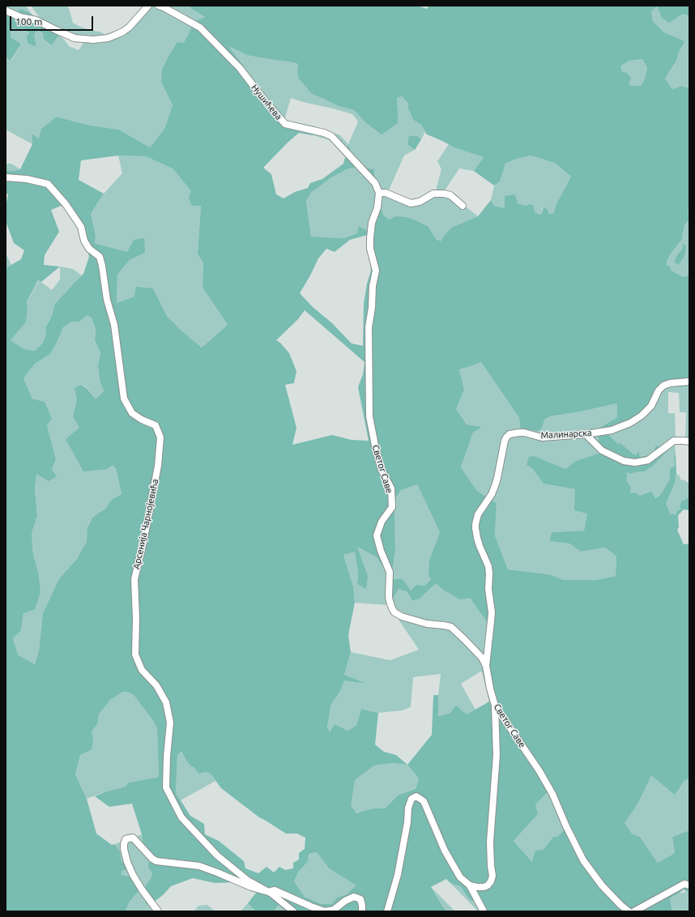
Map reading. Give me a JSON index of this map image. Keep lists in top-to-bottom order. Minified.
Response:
{"streets":{"street":["Нушићева","Малинарска","Светог Саве","Арсенија Чарнојевића"]},"crossings":[["Нушићева","Светог Саве"],["Малинарска","Светог Саве"]],"scale_bar":"100 m"}
